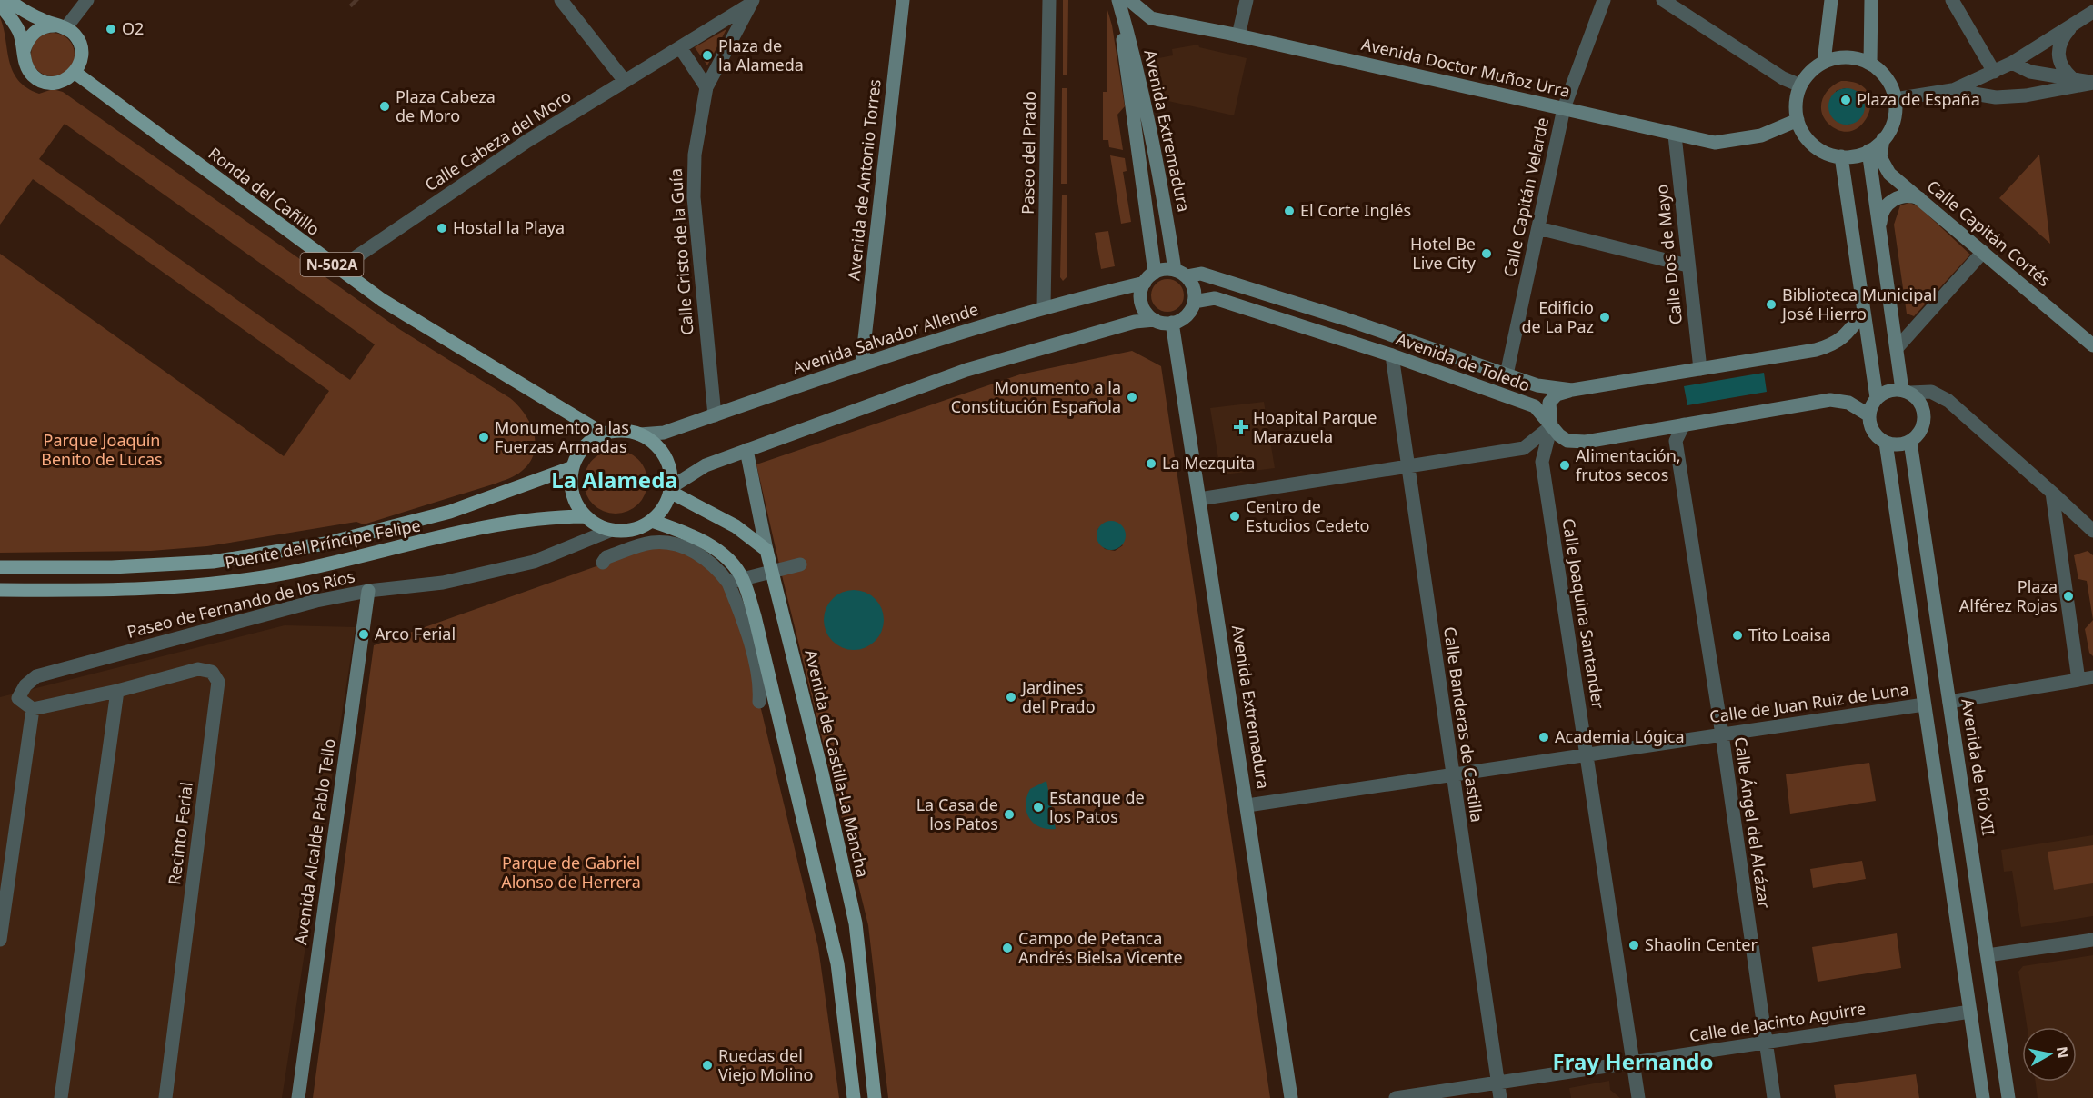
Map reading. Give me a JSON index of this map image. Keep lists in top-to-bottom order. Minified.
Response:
{"streets":{"main road":["Avenida Doctor Muñoz Urra","Avenida Extremadura","Avenida de Antonio Torres","Ronda del Cañillo","Calle Capitán Cortés","N-502A","Avenida Salvador Allende","Avenida de Toledo","Puente del Príncipe Felipe","Avenida de Castilla-La Mancha","Avenida de Pío XII","Avenida Alcalde Pablo Tello"],"street":["Calle Cabeza del Moro","Paseo del Prado","Calle Capitán Velarde","Calle Cristo de la Guía","Calle Dos de Mayo","Paseo de Fernando de los Ríos","Calle Joaquina Santander","Calle de Juan Ruiz de Luna","Calle Banderas de Castilla","Calle Ángel del Alcázar","Recinto Ferial","Calle de Jacinto Aguirre"]},"crossings":[["Avenida Doctor Muñoz Urra","Calle Capitán Velarde"],["Avenida Doctor Muñoz Urra","Calle Capitán Cortés"],["Avenida Doctor Muñoz Urra","Calle Dos de Mayo"],["Avenida Extremadura","Avenida Salvador Allende"],["Avenida Extremadura","Avenida de Toledo"],["Avenida Extremadura","Calle de Juan Ruiz de Luna"],["Calle Cabeza del Moro","Ronda del Cañillo"],["Paseo del Prado","Avenida Salvador Allende"],["Avenida de Antonio Torres","Avenida Salvador Allende"],["Ronda del Cañillo","Avenida Salvador Allende"],["Ronda del Cañillo","Puente del Príncipe Felipe"],["Ronda del Cañillo","Paseo de Fernando de los Ríos"],["Calle Capitán Velarde","Avenida de Toledo"],["Calle Cristo de la Guía","Avenida Salvador Allende"],["Calle Dos de Mayo","Avenida de Toledo"],["Avenida Salvador Allende","Avenida de Toledo"],["Avenida Salvador Allende","Puente del Príncipe Felipe"],["Avenida Salvador Allende","Paseo de Fernando de los Ríos"],["Avenida de Toledo","Calle Joaquina Santander"],["Avenida de Toledo","Calle Banderas de Castilla"],["Avenida de Toledo","Avenida de Pío XII"],["Avenida de Toledo","Calle Ángel del Alcázar"],["Puente del Príncipe Felipe","Paseo de Fernando de los Ríos"],["Paseo de Fernando de los Ríos","Recinto Ferial"],["Paseo de Fernando de los Ríos","Avenida Alcalde Pablo Tello"],["Calle Joaquina Santander","Calle de Juan Ruiz de Luna"],["Calle Joaquina Santander","Calle de Jacinto Aguirre"],["Calle de Juan Ruiz de Luna","Calle Banderas de Castilla"],["Calle de Juan Ruiz de Luna","Calle Ángel del Alcázar"],["Calle Banderas de Castilla","Calle de Jacinto Aguirre"],["Calle Ángel del Alcázar","Calle de Jacinto Aguirre"]],"districts":["La Alameda","Fray Hernando"],"parks":["Parque Joaquín Benito de Lucas","Parque de Gabriel Alonso de Herrera"],"places":{"other":["O2","Plaza de la Alameda","Plaza de España","Plaza Cabeza de Moro","El Corte Inglés","Hostal la Playa","Hotel Be Live City","Biblioteca Municipal José Hierro","Edificio de La Paz","Monumento a la Constitución Española","Monumento a las Fuerzas Armadas","La Mezquita","Alimentación, frutos secos","Centro de Estudios Cedeto","Plaza Alférez Rojas","Arco Ferial","Tito Loaisa","Jardines del Prado","Academia Lógica","Estanque de los Patos","La Casa de los Patos","Shaolin Center","Campo de Petanca Andrés Bielsa Vicente","Ruedas del Viejo Molino"],"health":["Hoapital Parque Marazuela"]},"north":"right"}
